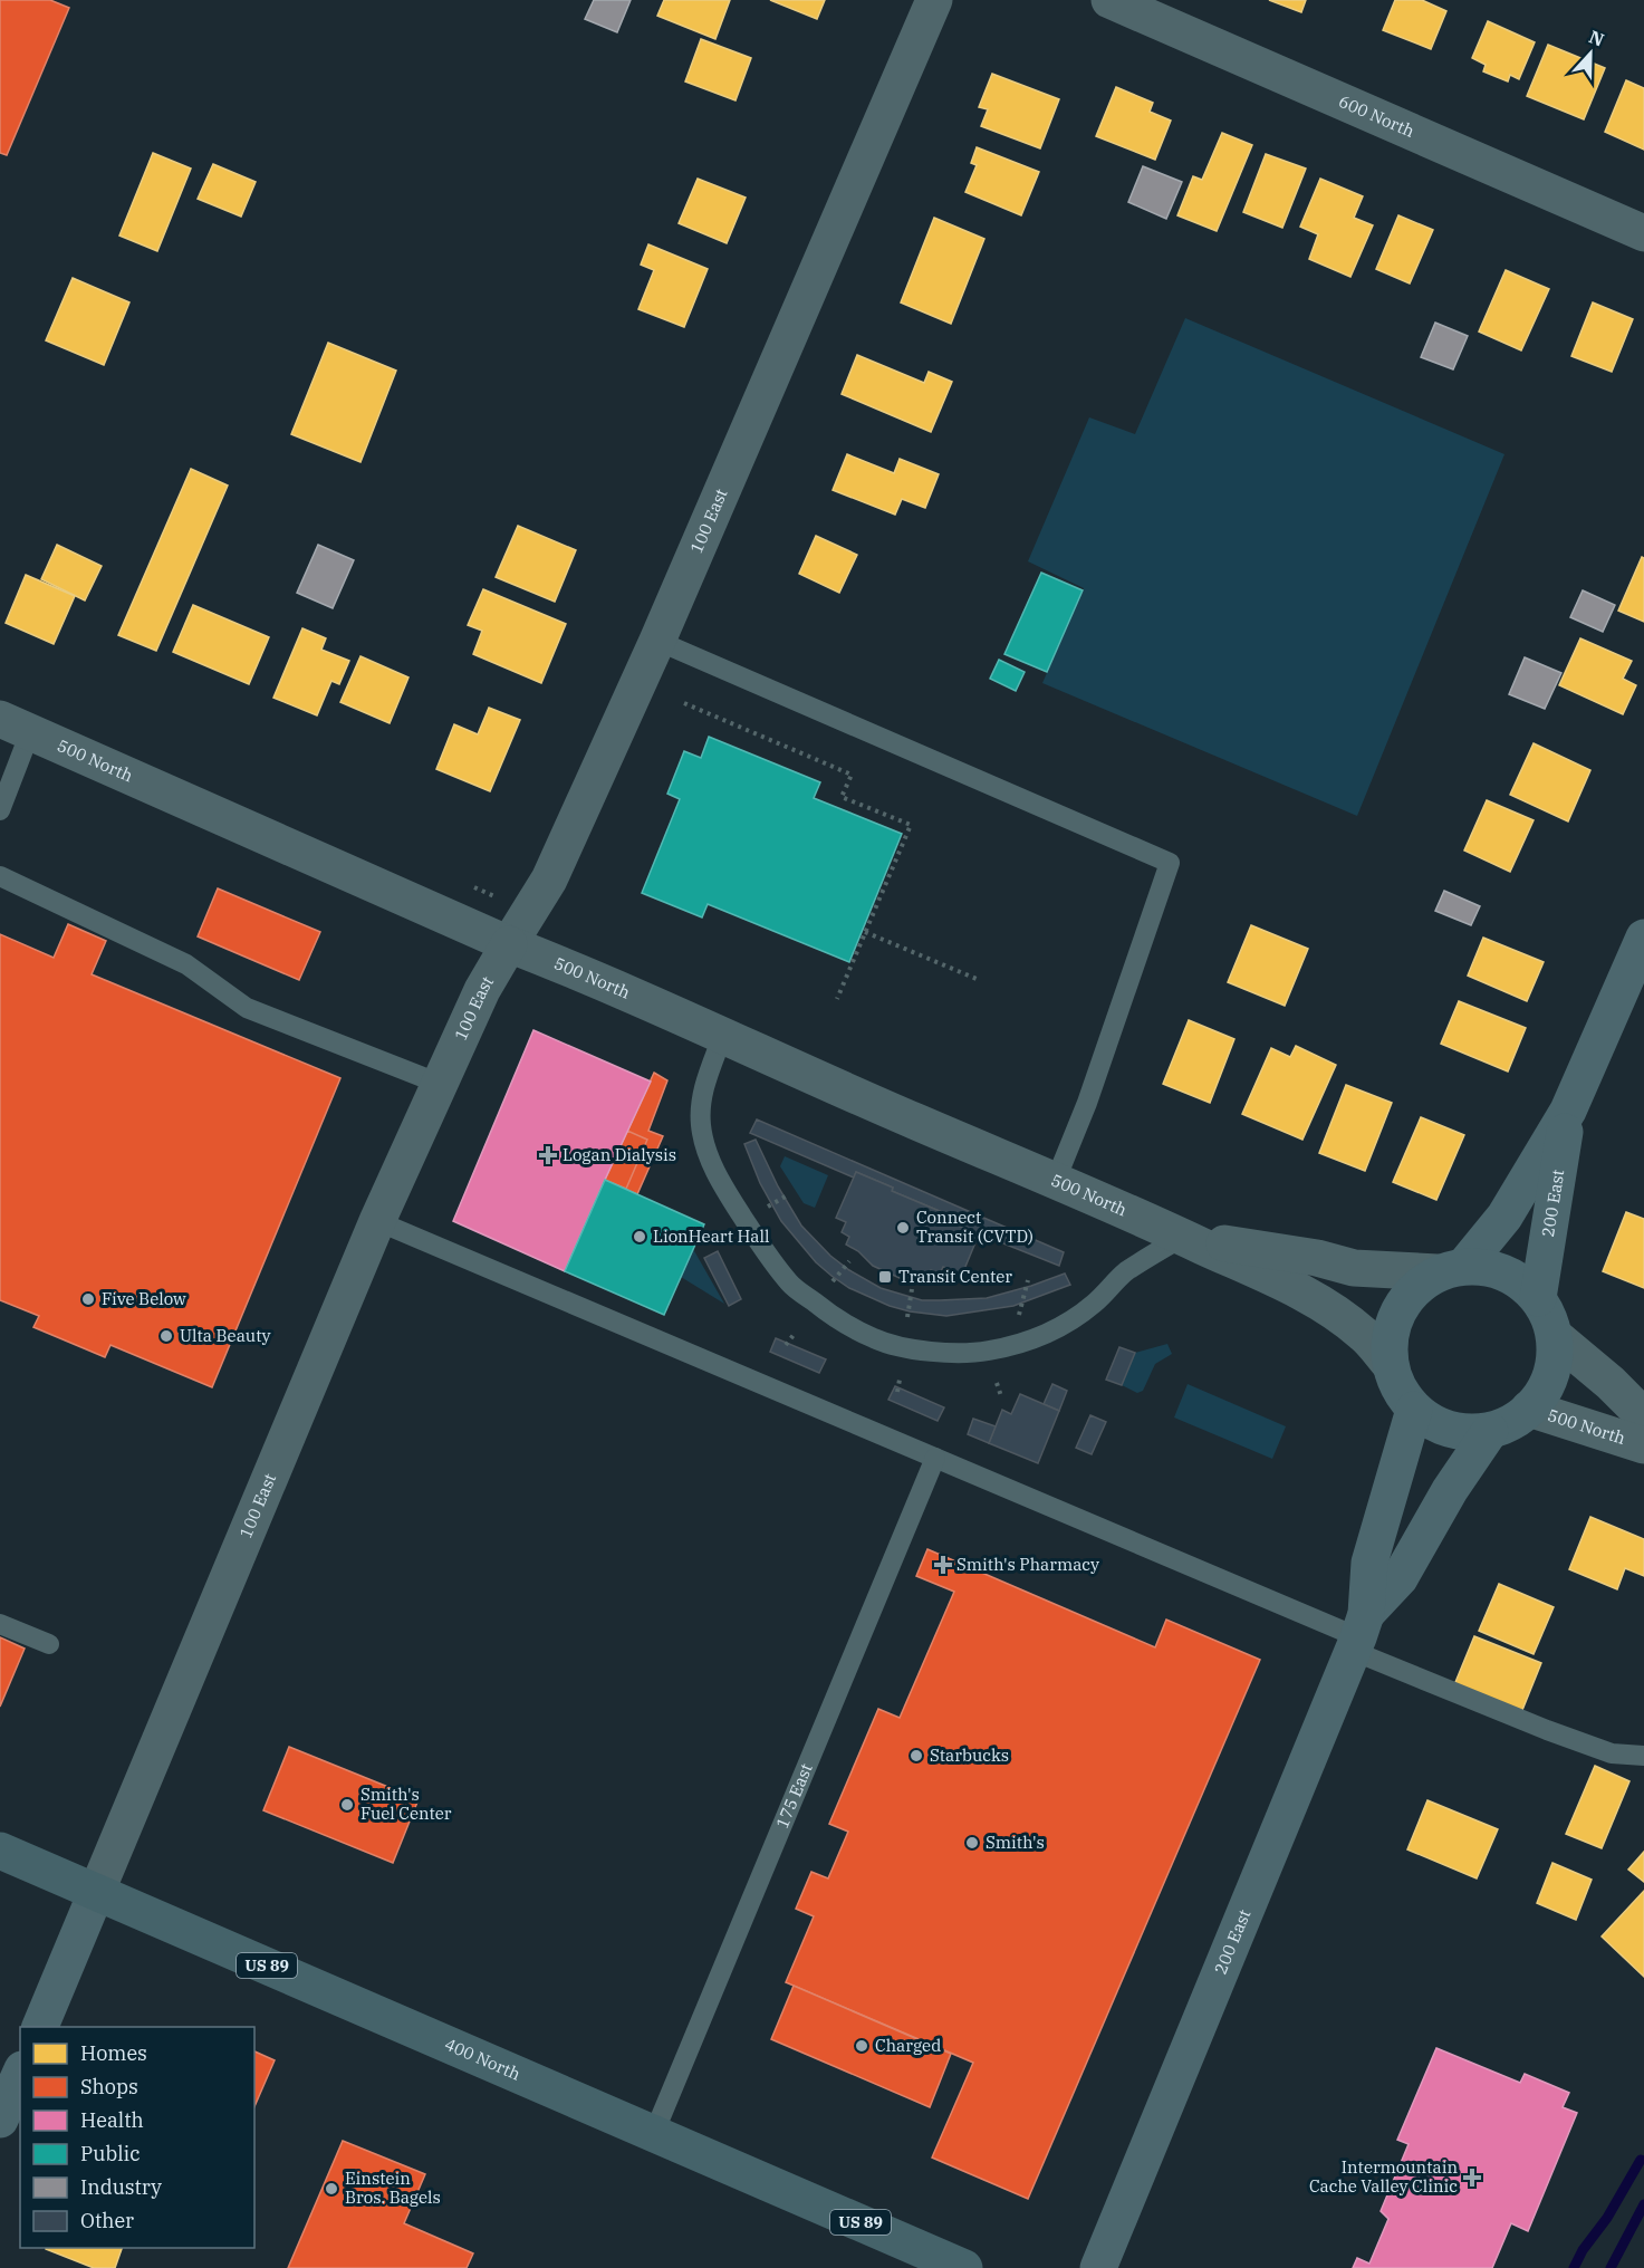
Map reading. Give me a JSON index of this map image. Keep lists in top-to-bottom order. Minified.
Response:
{"streets":{"main road":["100 East","200 East","US 89","400 North"],"street":["600 North","500 North"],"lane":["175 East"]},"crossings":[["100 East","500 North"],["100 East","400 North"],["500 North","200 East"],["175 East","400 North"]],"places":{"health":["Logan Dialysis","Smith's Pharmacy","Intermountain Cache Valley Clinic"],"other":["Connect Transit (CVTD)","LionHeart Hall","Five Below","Ulta Beauty","Starbucks","Smith's Fuel Center","Smith's","Charged","Einstein Bros. Bagels"],"transit":["Transit Center"]},"legend":["Homes","Shops","Health","Public","Industry","Other"],"north":"top"}
